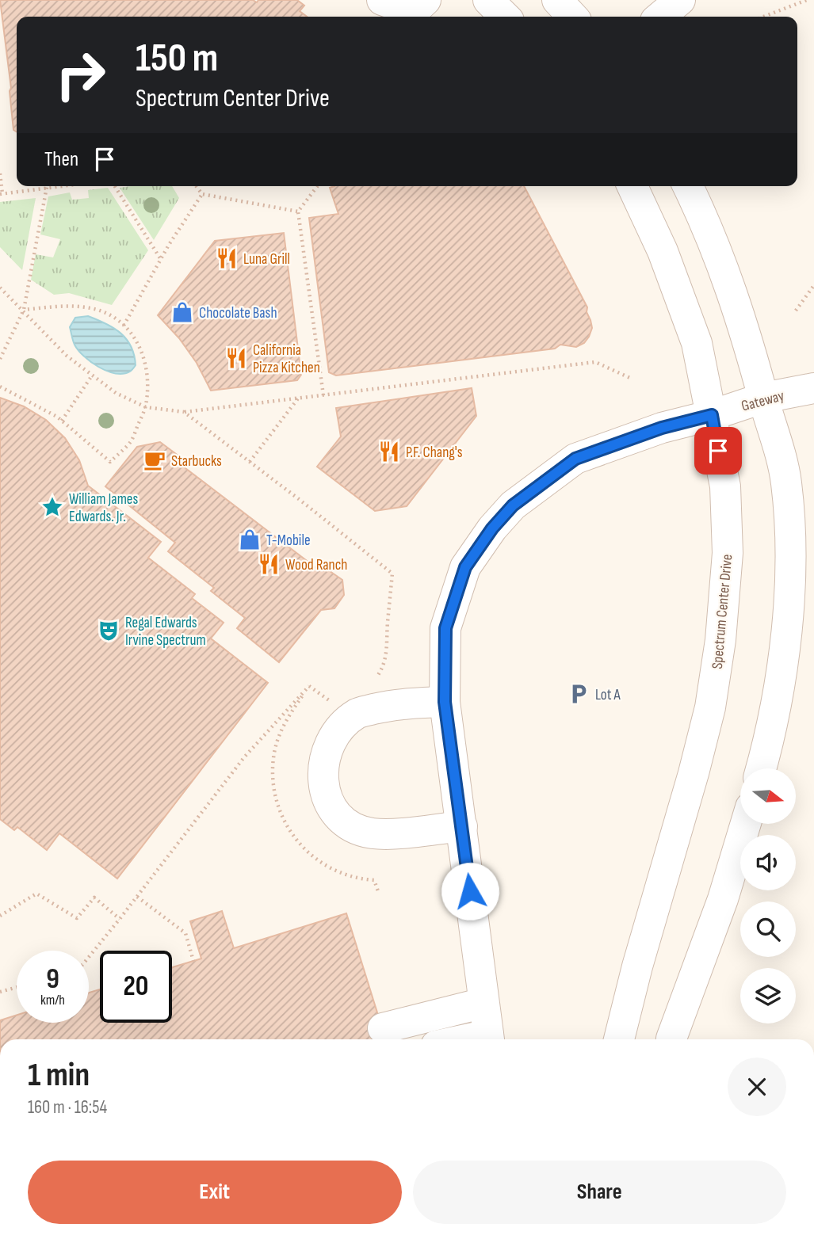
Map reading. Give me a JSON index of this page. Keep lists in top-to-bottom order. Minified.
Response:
{"streets":{"street":["Gateway","Spectrum Center Drive"]},"crossings":[["Gateway","Spectrum Center Drive"]],"places":{"restaurant":["Luna Grill","California Pizza Kitchen","P.F. Chang's","Wood Ranch"],"shop":["Chocolate Bash","T-Mobile"],"cafe":["Starbucks"],"place":["William James Edwards. Jr."],"theatre":["Regal Edwards Irvine Spectrum"],"parking":["Lot A"]},"north":"right","page":{"turn":["150 m","Spectrum Center Drive"],"then":"Then","speed":"9 km/h","limit":"20","heading":["1 min","160 m · 16:54"],"buttons":["Exit","Share"]}}
